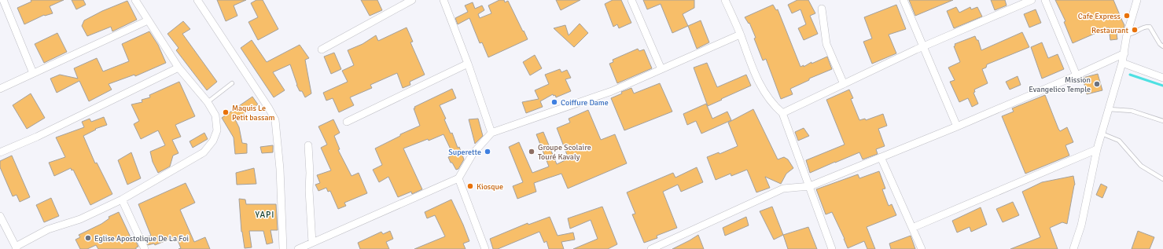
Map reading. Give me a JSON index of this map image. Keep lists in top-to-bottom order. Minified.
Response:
{"districts":["YAPI"],"places":["Cafe Express","Restaurant","Mission Evangelico Temple","Coiffure Dame","Maquis Le Petit bassam","Superette","Groupe Scolaire Touré Kavaly","Kiosque","Eglise Apostolique De La Foi"]}
